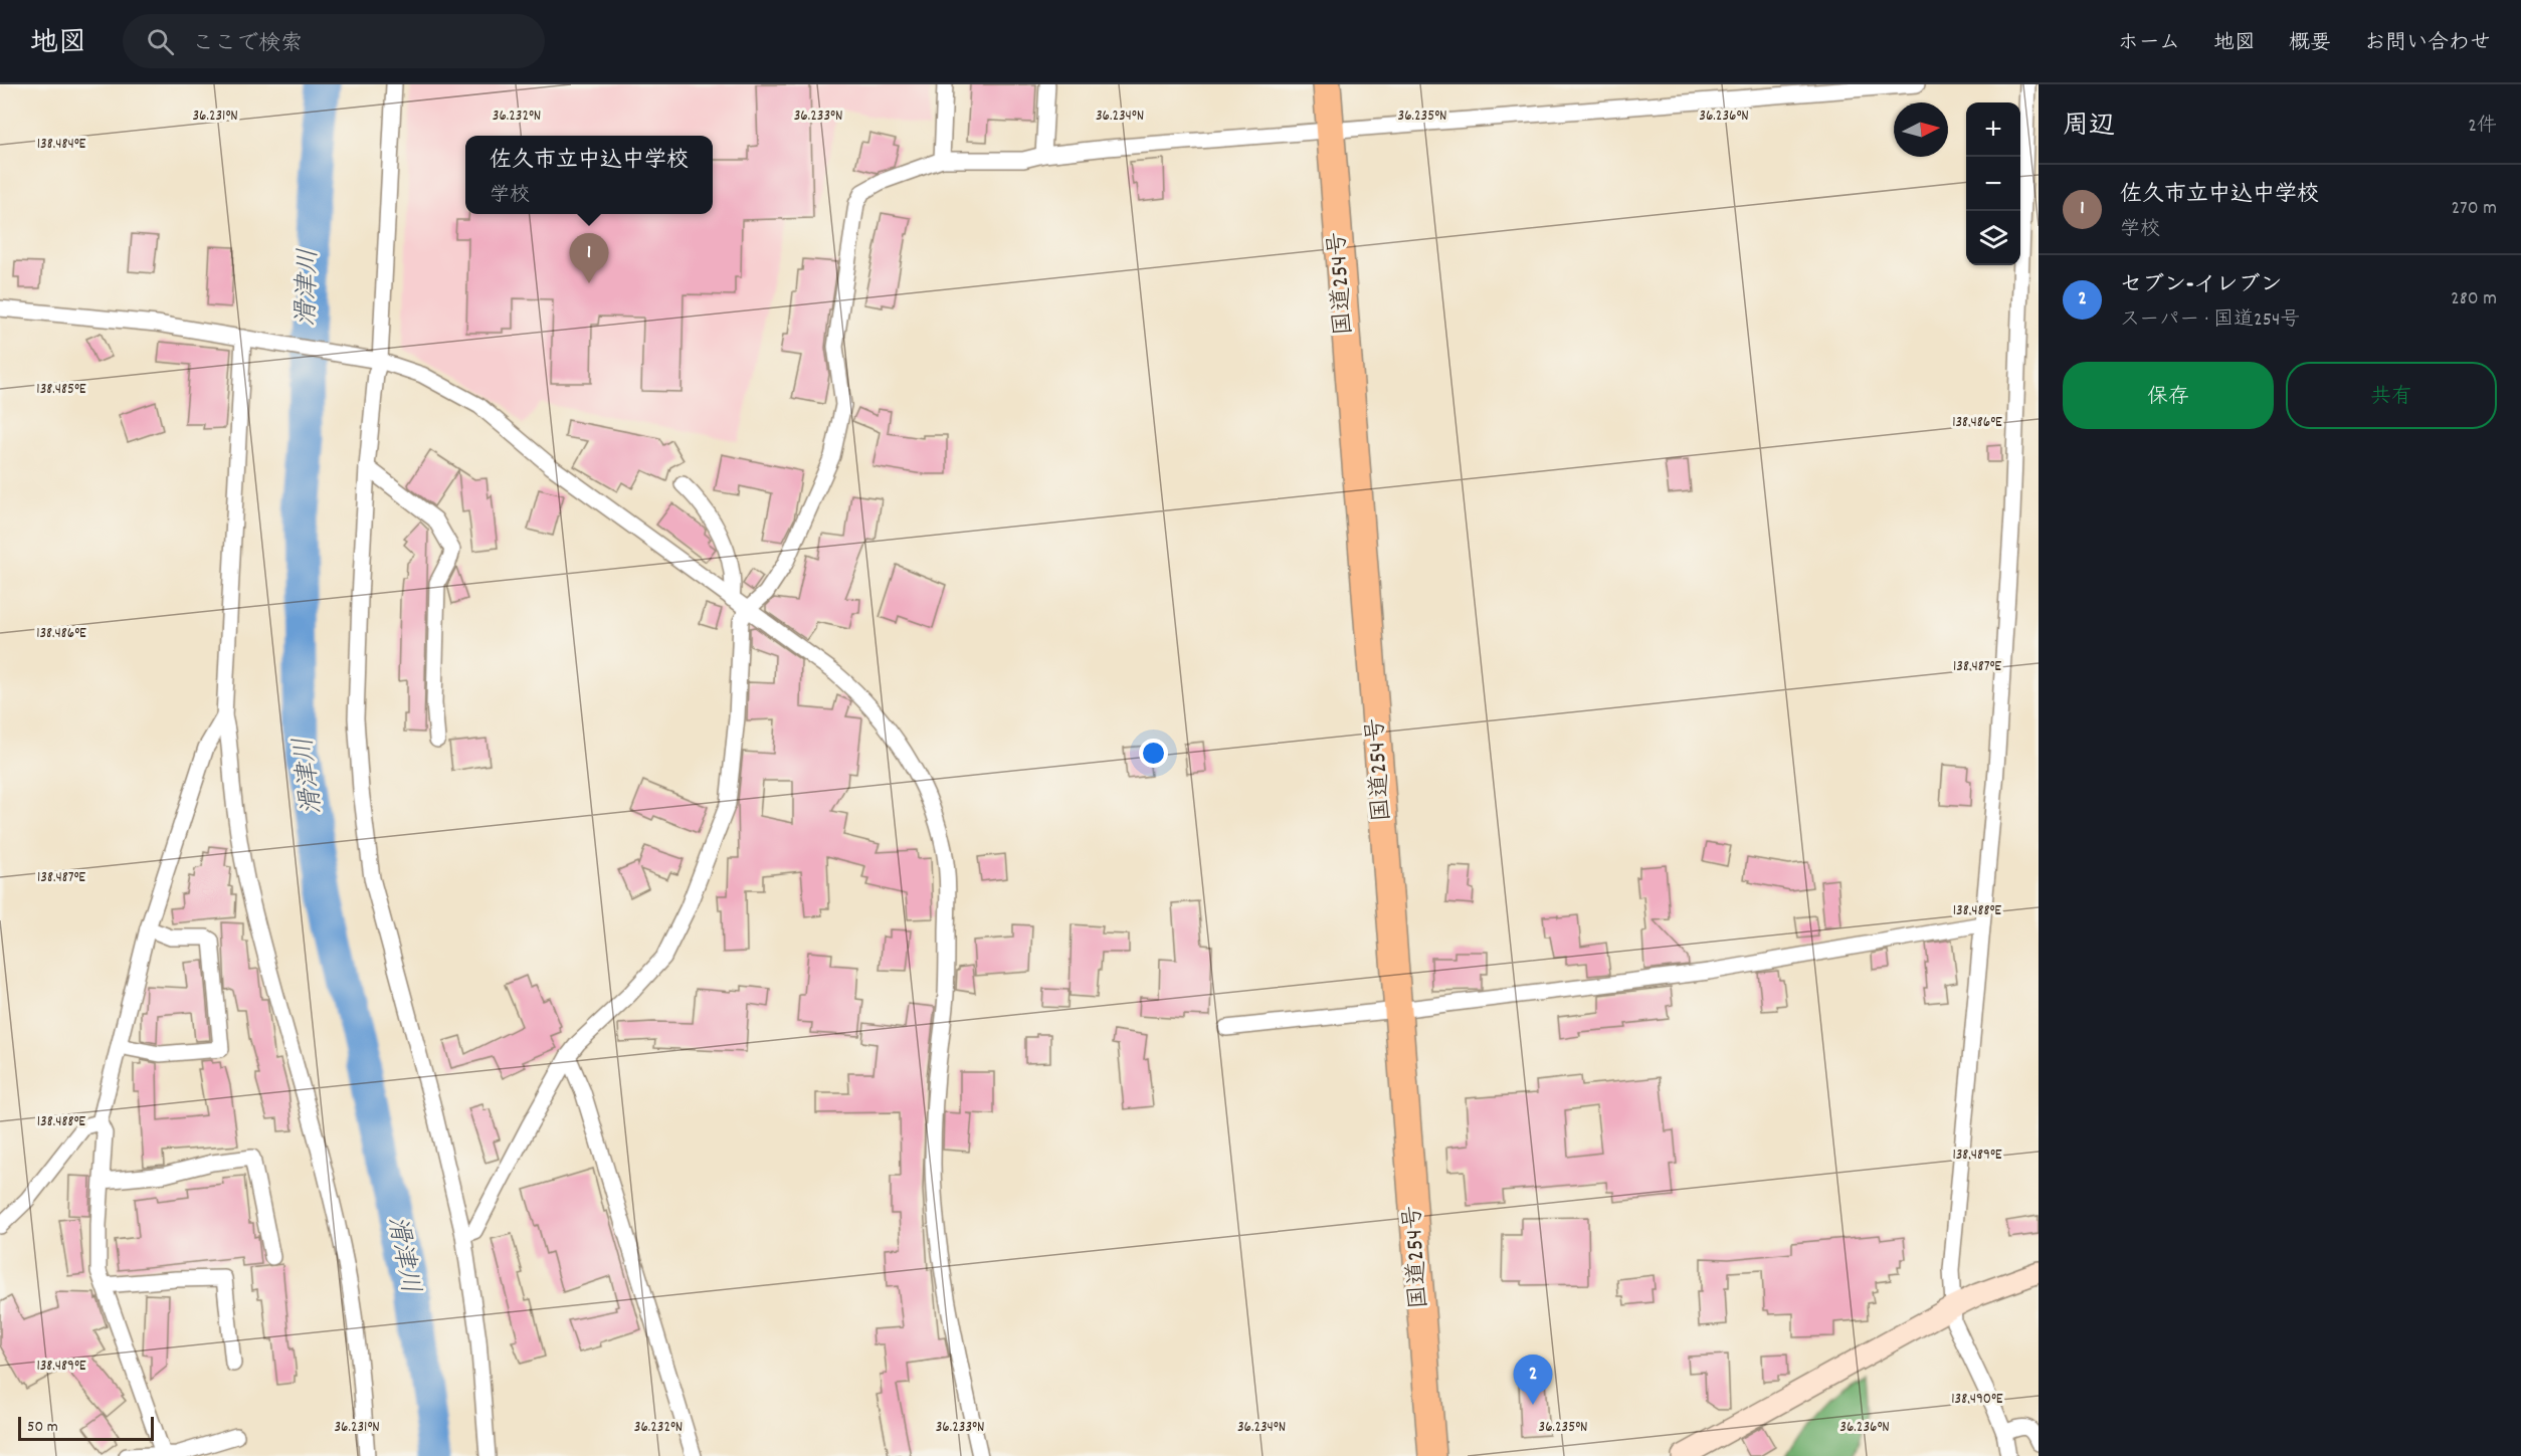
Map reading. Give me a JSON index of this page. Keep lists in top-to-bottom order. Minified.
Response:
{"streets":{"highway":["国道254号"]},"water":["滑津川"],"scale_bar":"50 m","north":"right","page":{"header":"地図","search":"ここで検索","nav":["ホーム","地図","概要","お問い合わせ"],"heading":["周辺","2件"],"map_buttons":["+","−"],"popup":["佐久市立中込中学校","学校"],"list":[{"mark":"1","name":"佐久市立中込中学校","note":"学校","value":"270 m"},{"mark":"2","name":"セブン-イレブン","note":"スーパー · 国道254号","value":"280 m"}],"pins":["1","2"],"buttons":["保存","共有"],"scale":"50 m"},"coordinates":["36.231°N","36.232°N","36.233°N","36.234°N","36.235°N","36.236°N","138.484°E","138.485°E","138.486°E","138.487°E","138.488°E","138.489°E","138.490°E"]}
